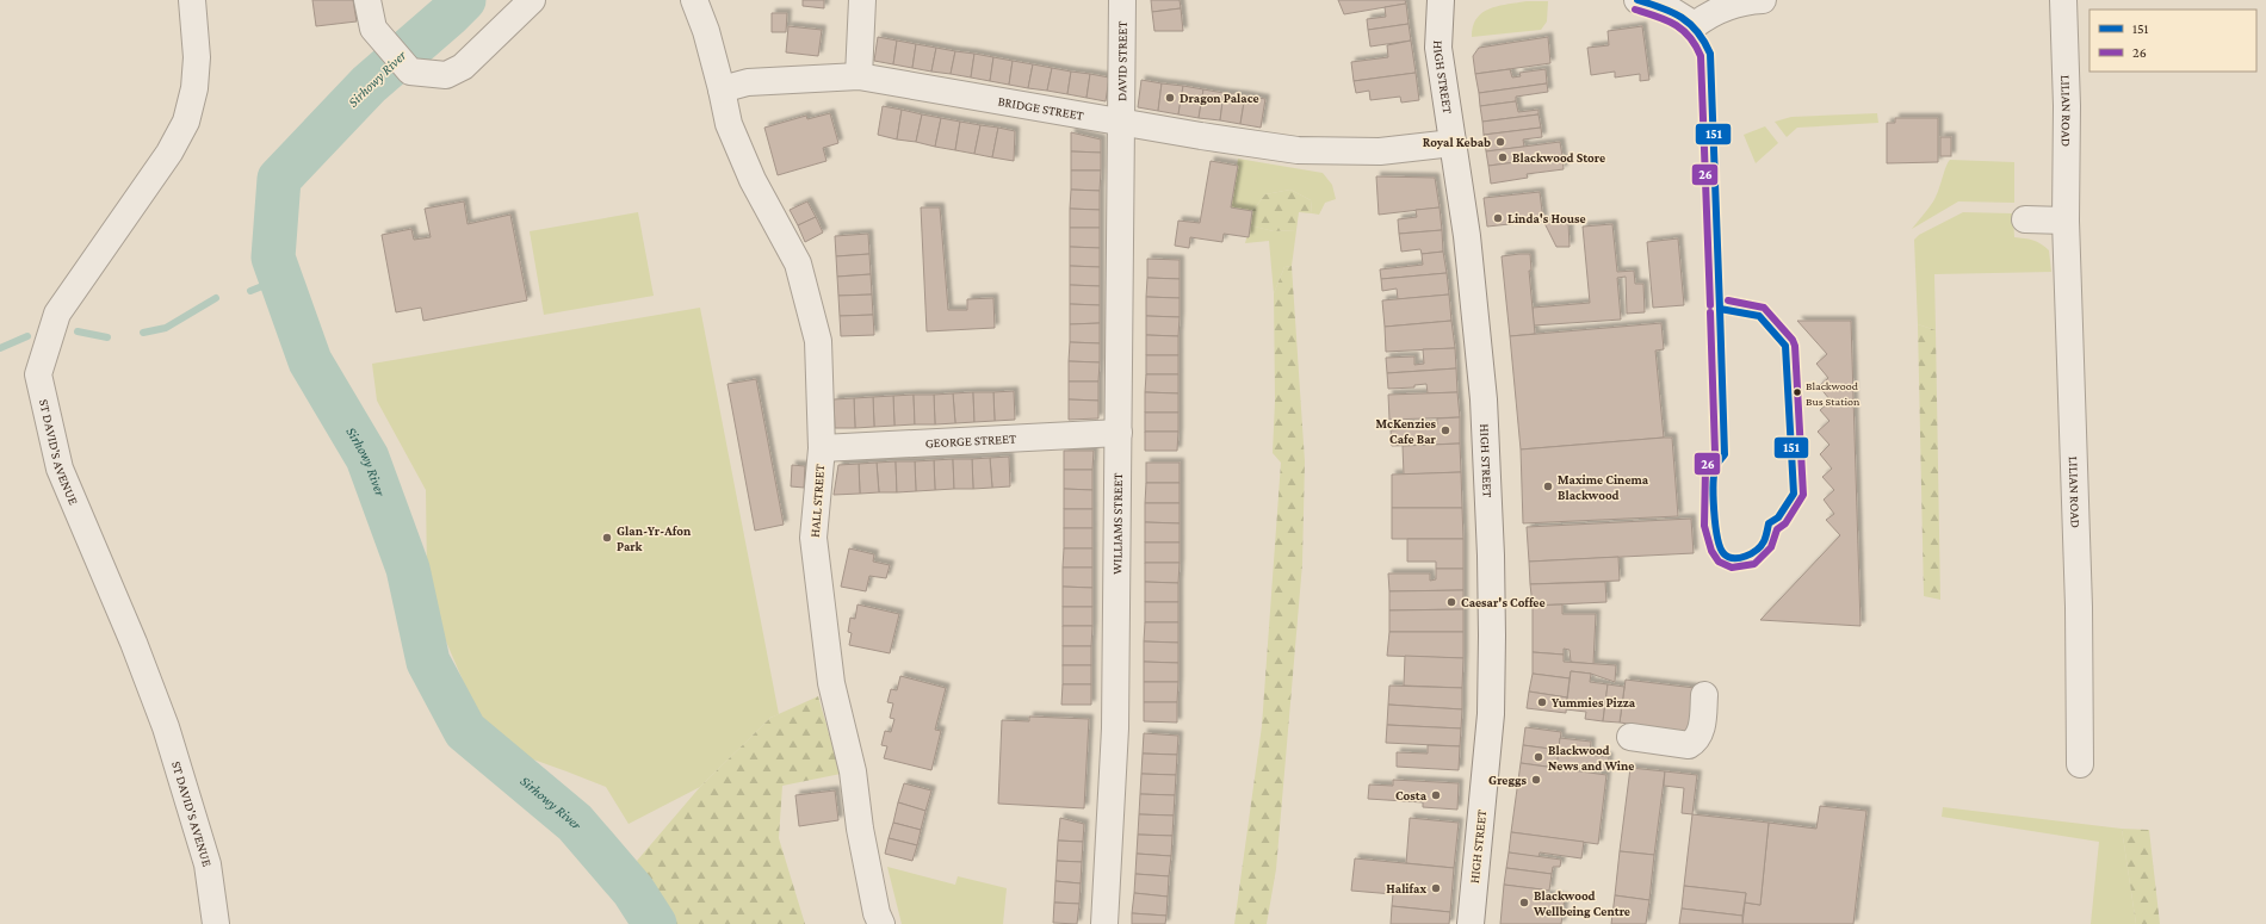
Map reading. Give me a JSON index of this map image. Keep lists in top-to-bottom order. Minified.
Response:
{"streets":{"street":["DAVID STREET","HIGH STREET","BRIDGE STREET","LILIAN ROAD","GEORGE STREET","ST DAVID'S AVENUE","HALL STREET","WILLIAMS STREET"]},"crossings":[["DAVID STREET","BRIDGE STREET"],["DAVID STREET","WILLIAMS STREET"],["HIGH STREET","BRIDGE STREET"],["BRIDGE STREET","HALL STREET"],["BRIDGE STREET","WILLIAMS STREET"],["GEORGE STREET","HALL STREET"],["GEORGE STREET","WILLIAMS STREET"]],"water":["Sirhowy River"],"places":["Dragon Palace","Royal Kebab","Blackwood Store","Linda's House","Blackwood Bus Station","McKenzies Cafe Bar","Maxime Cinema Blackwood","Glan-Yr-Afon Park","Caesar's Coffee","Yummies Pizza","Blackwood News and Wine","Greggs","Costa","Halifax","Blackwood Wellbeing Centre"],"lines":["transit line 151","transit line 26"],"legend":["151","26"]}
